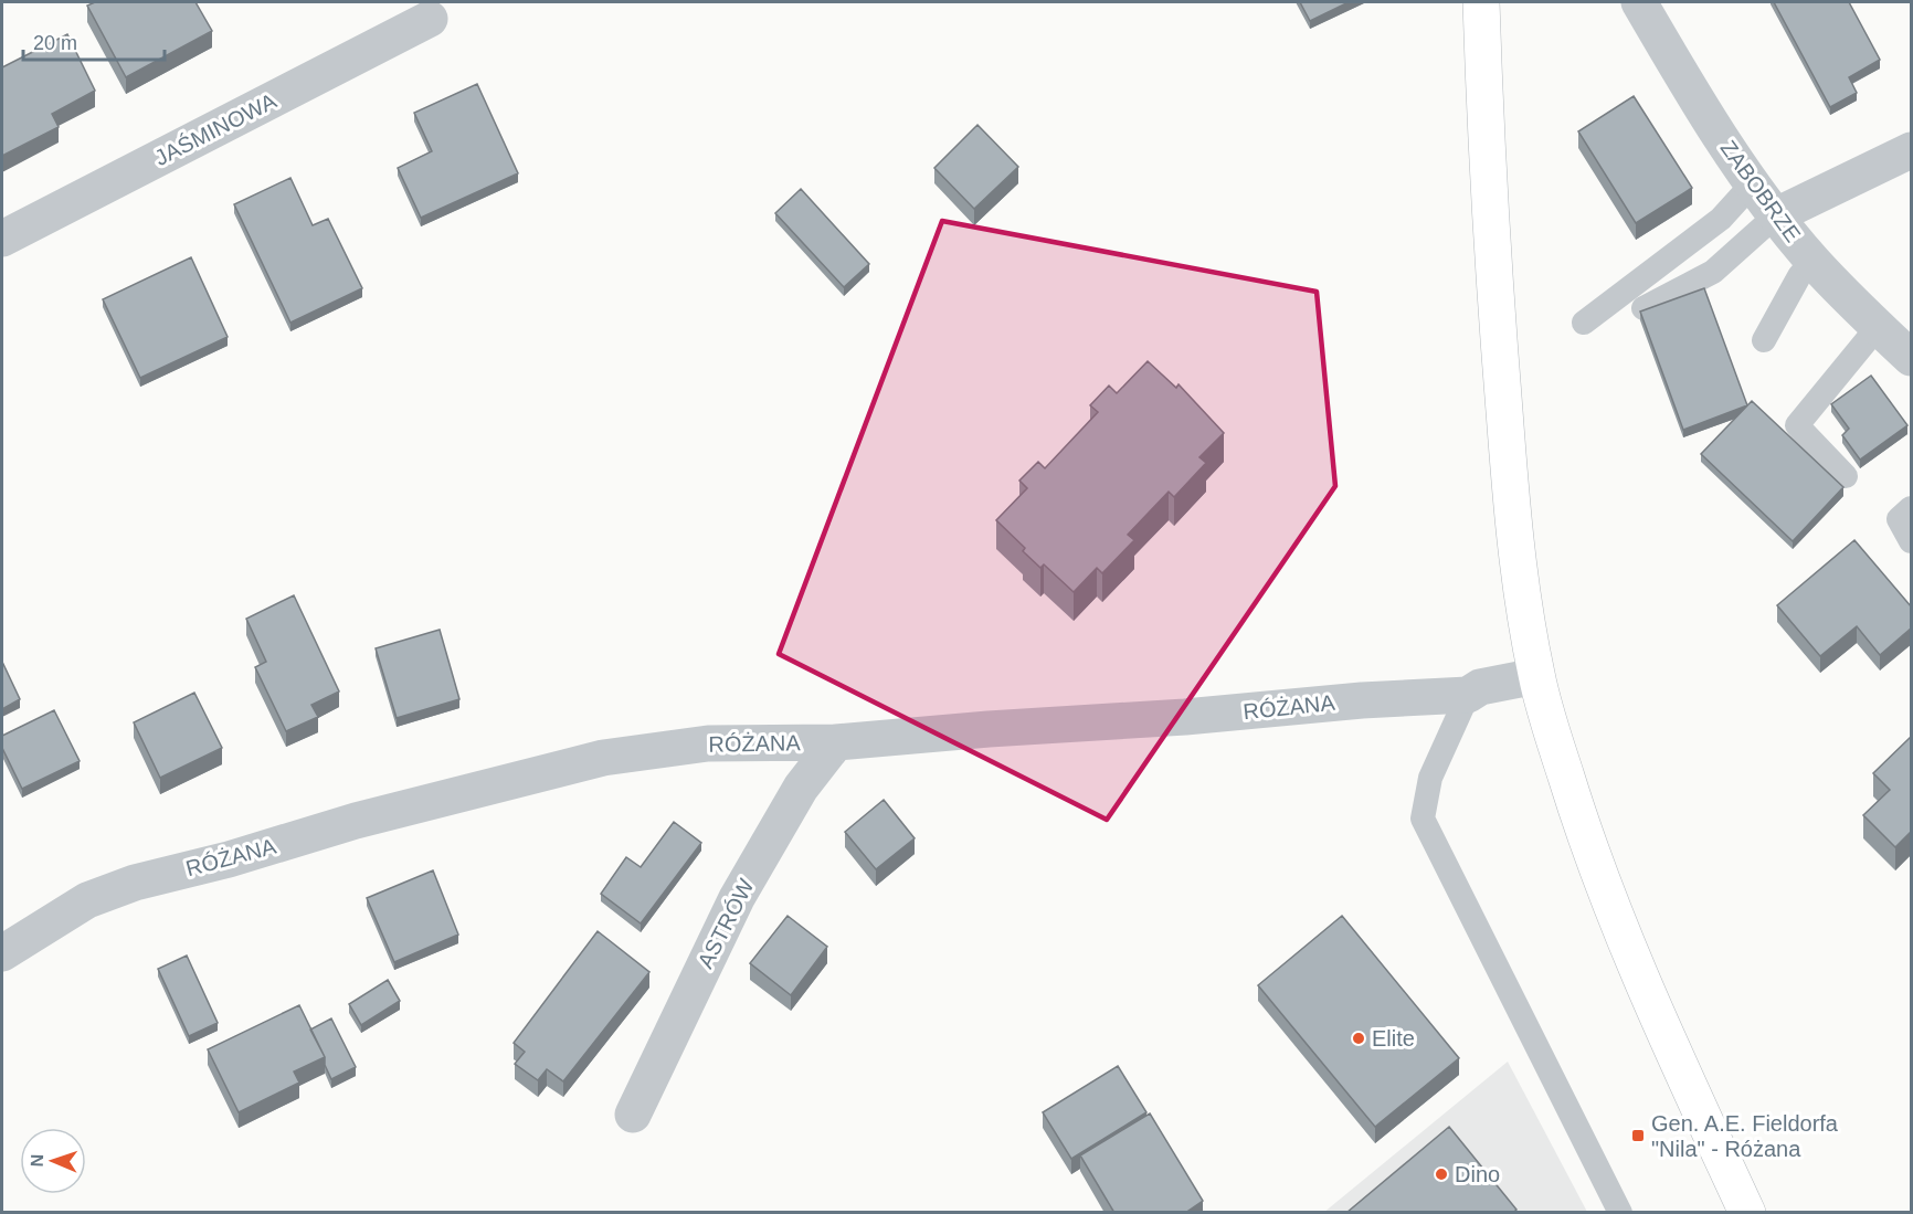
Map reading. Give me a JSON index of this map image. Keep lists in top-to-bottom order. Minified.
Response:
{"streets":{"street":["JAŚMINOWA","ZABOBRZE","RÓŻANA","ASTRÓW"]},"crossings":[["RÓŻANA","ASTRÓW"]],"places":{"other":["Elite","Dino"],"transit":["Gen. A.E. Fieldorfa \"Nila\" - Różana"]},"scale_bar":"20 m","north":"left"}
